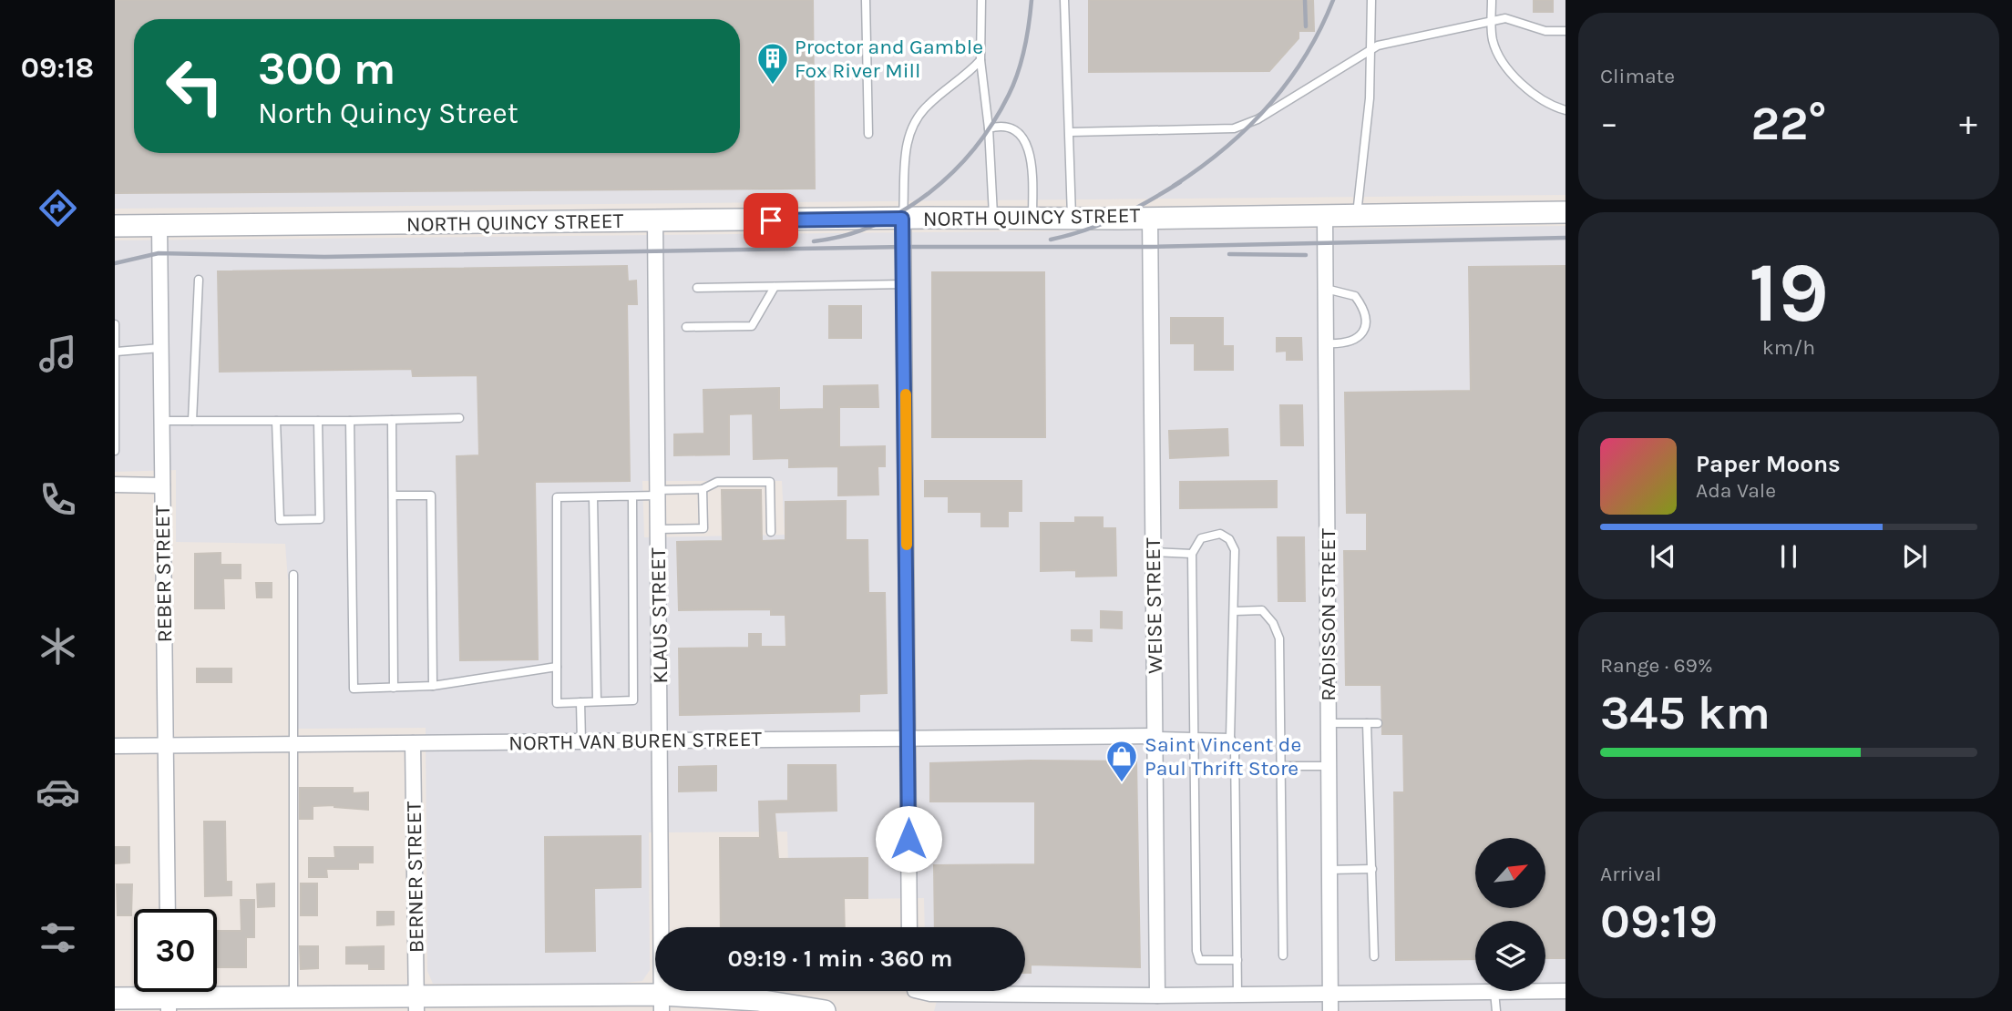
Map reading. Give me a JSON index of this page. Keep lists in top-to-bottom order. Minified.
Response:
{"streets":{"street":["NORTH QUINCY STREET","REBER STREET","WEISE STREET","RADISSON STREET","KLAUS STREET","NORTH VAN BUREN STREET","BERNER STREET"]},"crossings":[["NORTH QUINCY STREET","REBER STREET"],["NORTH QUINCY STREET","WEISE STREET"],["NORTH QUINCY STREET","RADISSON STREET"],["NORTH QUINCY STREET","KLAUS STREET"],["REBER STREET","NORTH VAN BUREN STREET"],["WEISE STREET","NORTH VAN BUREN STREET"],["KLAUS STREET","NORTH VAN BUREN STREET"],["NORTH VAN BUREN STREET","BERNER STREET"]],"places":{"building":["Proctor and Gamble Fox River Mill"],"shop":["Saint Vincent de Paul Thrift Store"]},"north":"top right","page":{"tabs":"09:18","tile":["Climate",["19","km/h"],["Range · 69%","345 km"],["Arrival","09:19"]],"turn":["300 m","North Quincy Street"],"heat":["−","22°","+"],"song":["Paper Moons","Ada Vale"],"limit":"30","trip":"09:19 · 1 min · 360 m"}}
